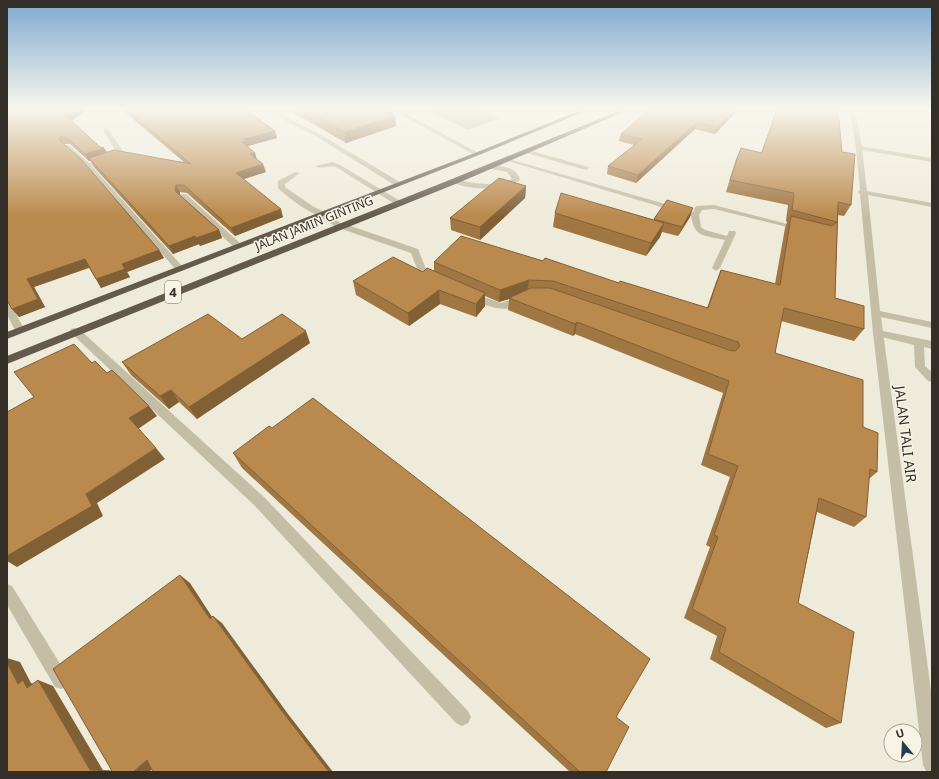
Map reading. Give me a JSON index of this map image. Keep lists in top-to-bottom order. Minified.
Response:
{"streets":{"highway":["JALAN JAMIN GINTING","4"],"street":["JALAN TALI AIR"]},"north":"top"}
